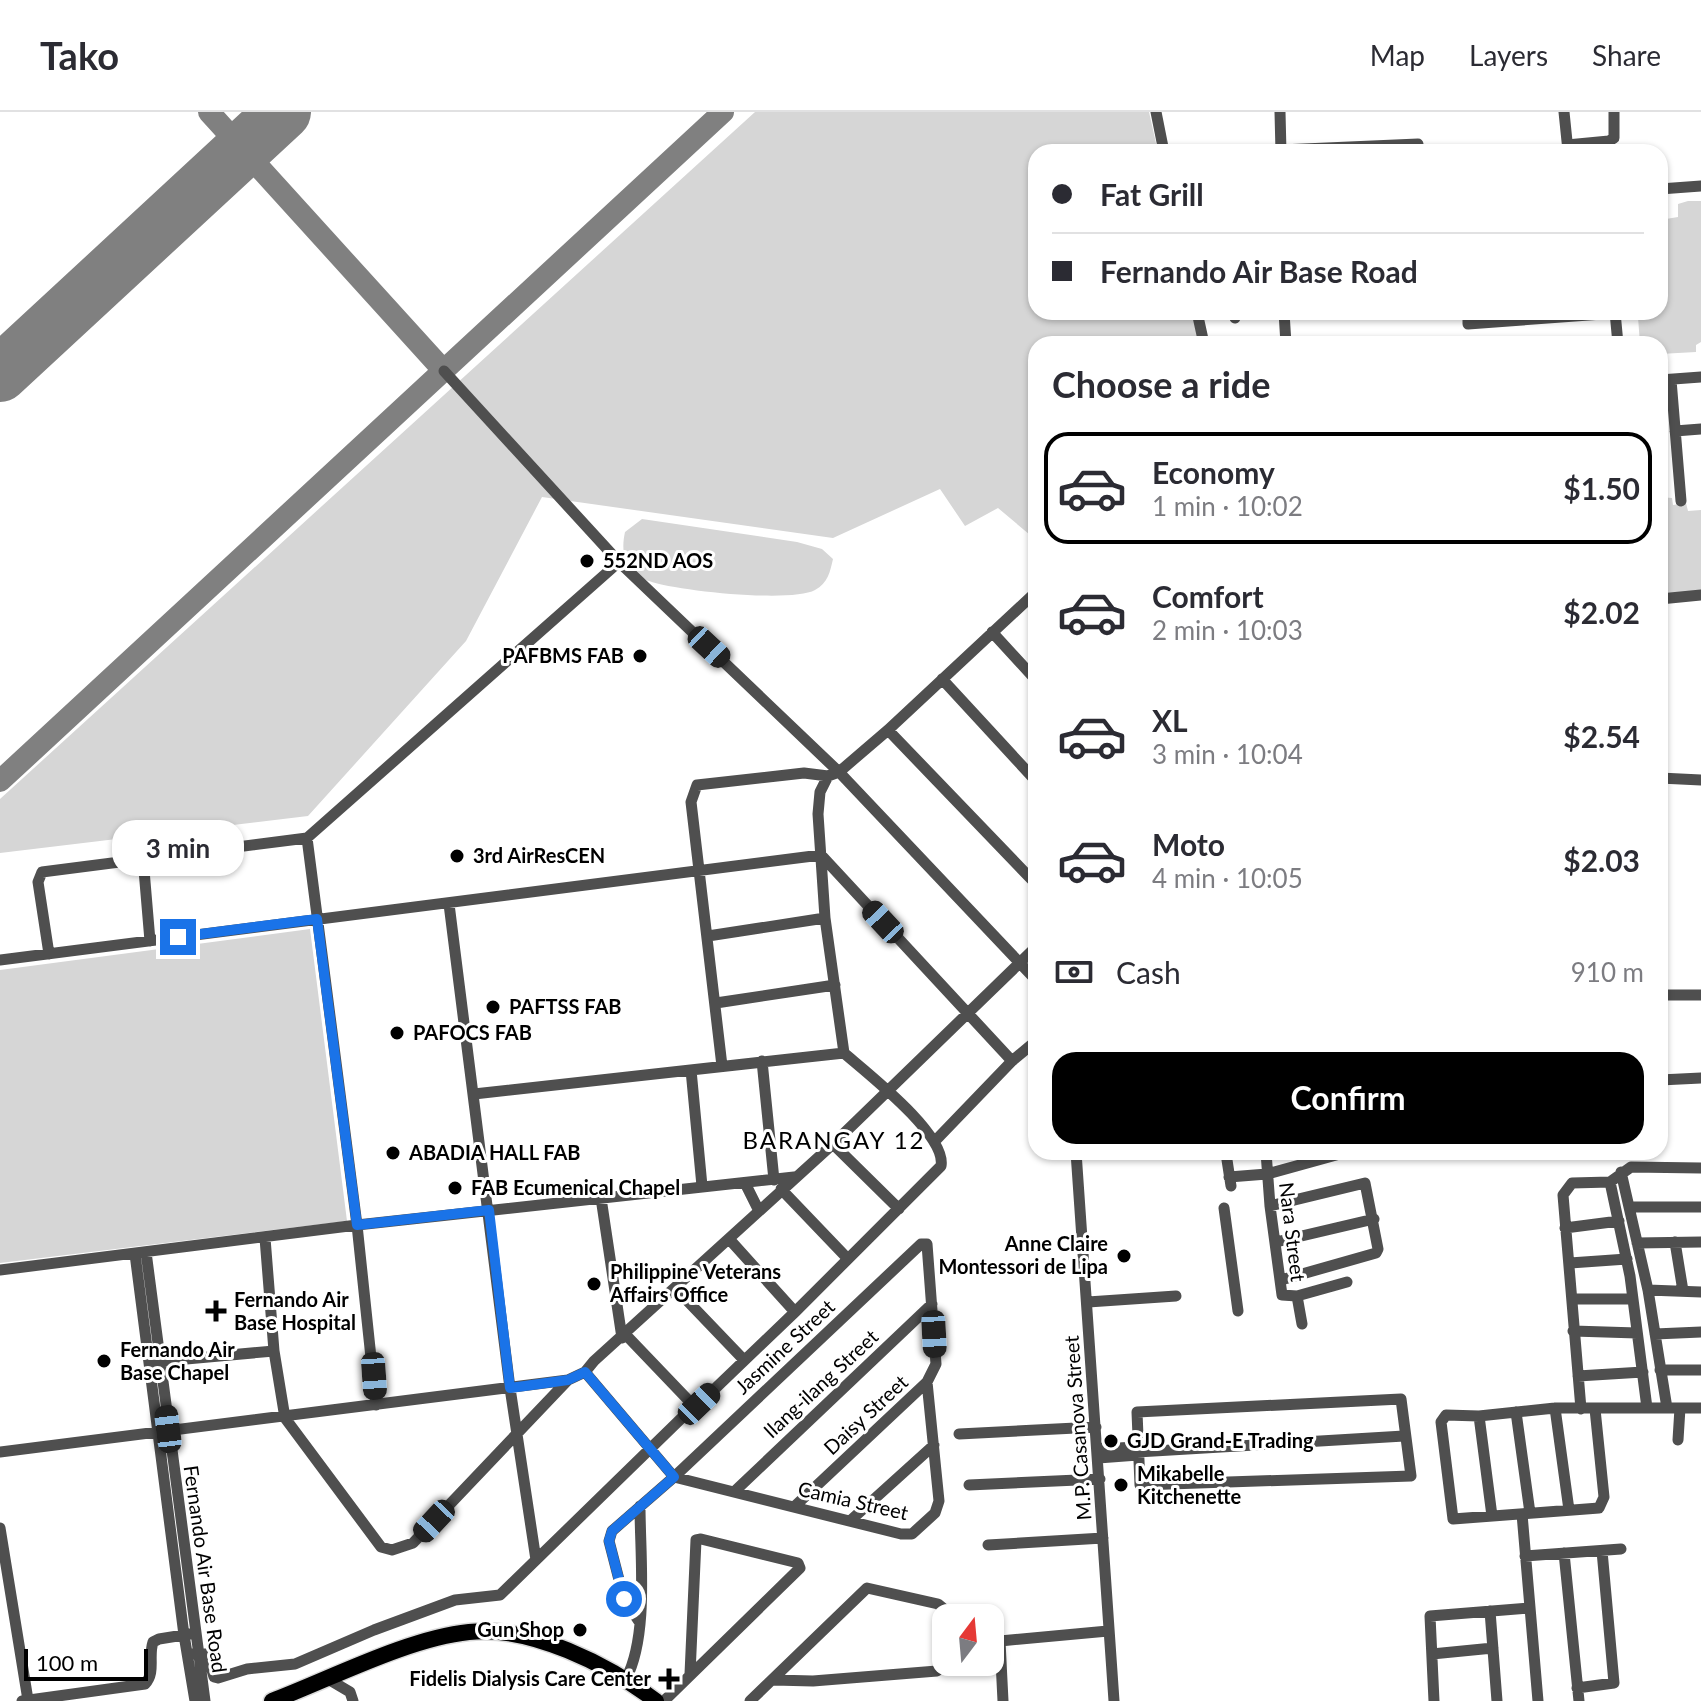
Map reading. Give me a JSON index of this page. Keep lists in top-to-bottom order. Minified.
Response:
{"streets":{"street":["Nara Street","Jasmine Street","Ilang-ilang Street","Daisy Street","M.P. Casanova Street","Camia Street","Fernando Air Base Road"]},"crossings":[["Jasmine Street","Camia Street"],["Ilang-ilang Street","Camia Street"],["Daisy Street","Camia Street"]],"districts":["BARANGAY 12"],"places":{"other":["552ND AOS","PAFBMS FAB","3rd AirResCEN","PAFTSS FAB","PAFOCS FAB","ABADIA HALL FAB","FAB Ecumenical Chapel","Anne Claire Montessori de Lipa","Philippine Veterans Affairs Office","Fernando Air Base Chapel","GJD Grand-E Trading","Mikabelle Kitchenette","Gun Shop"],"health":["Fernando Air Base Hospital","Fidelis Dialysis Care Center"]},"scale_bar":"100 m","north":"top","page":{"header":"Tako","nav":["Map","Layers","Share"],"banner":["Fat Grill","Fernando Air Base Road"],"heading":"Choose a ride","list":[{"name":"Economy","note":"1 min · 10:02","value":"$1.50"},{"name":"Comfort","note":"2 min · 10:03","value":"$2.02"},{"name":"XL","note":"3 min · 10:04","value":"$2.54"},{"name":"Moto","note":"4 min · 10:05","value":"$2.03"}],"bubble":"3 min","pay":["Cash","910 m"],"buttons":"Confirm","scale":"100 m"}}
